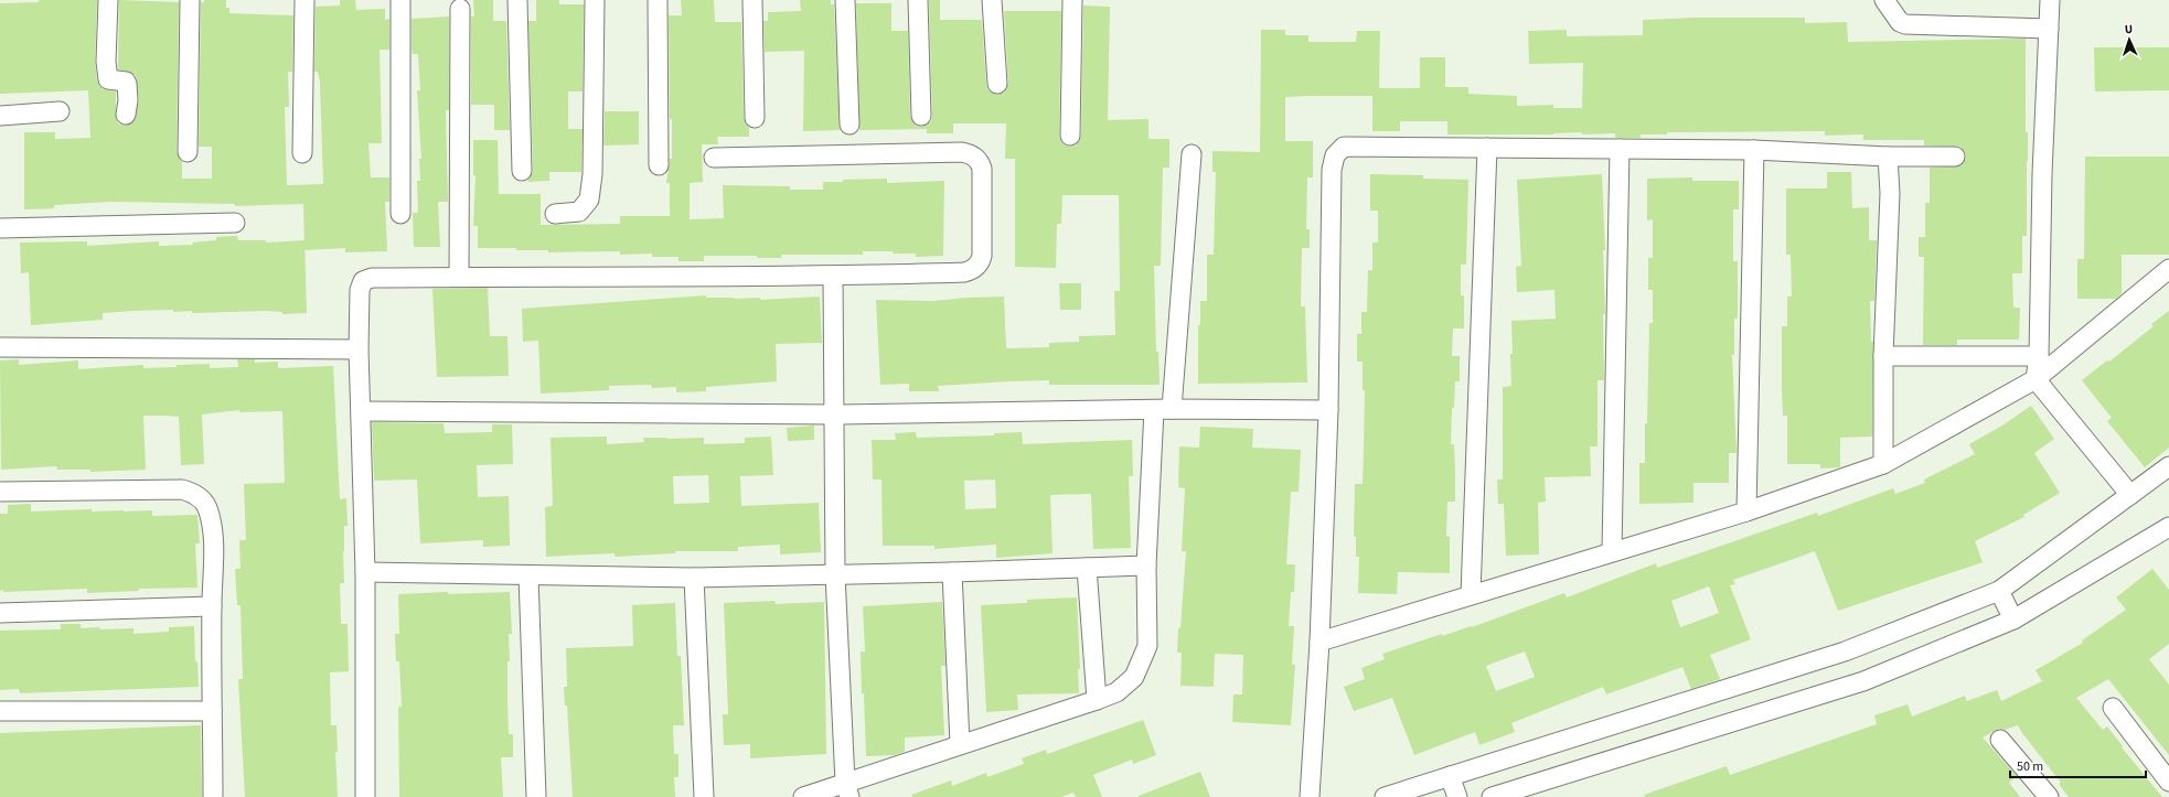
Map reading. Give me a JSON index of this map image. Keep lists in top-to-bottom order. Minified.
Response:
{"scale_bar":"50 m","north":"top"}
